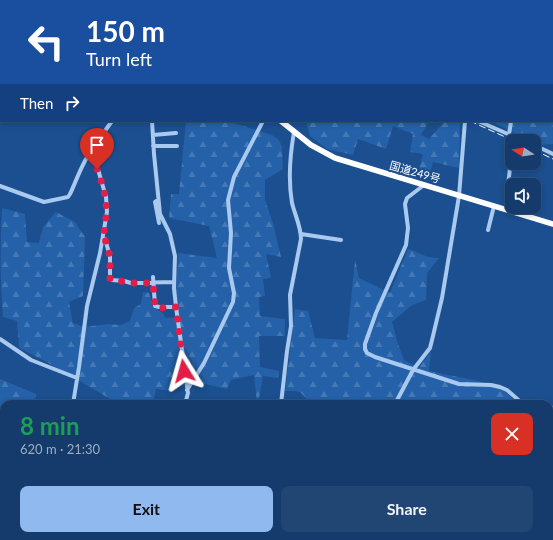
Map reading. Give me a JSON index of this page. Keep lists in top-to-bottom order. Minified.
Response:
{"streets":{"highway":["国道249号"]},"north":"left","page":{"turn":["150 m","Turn left"],"then":"Then","heading":["8 min","620 m · 21:30"],"buttons":["Exit","Share"]}}
